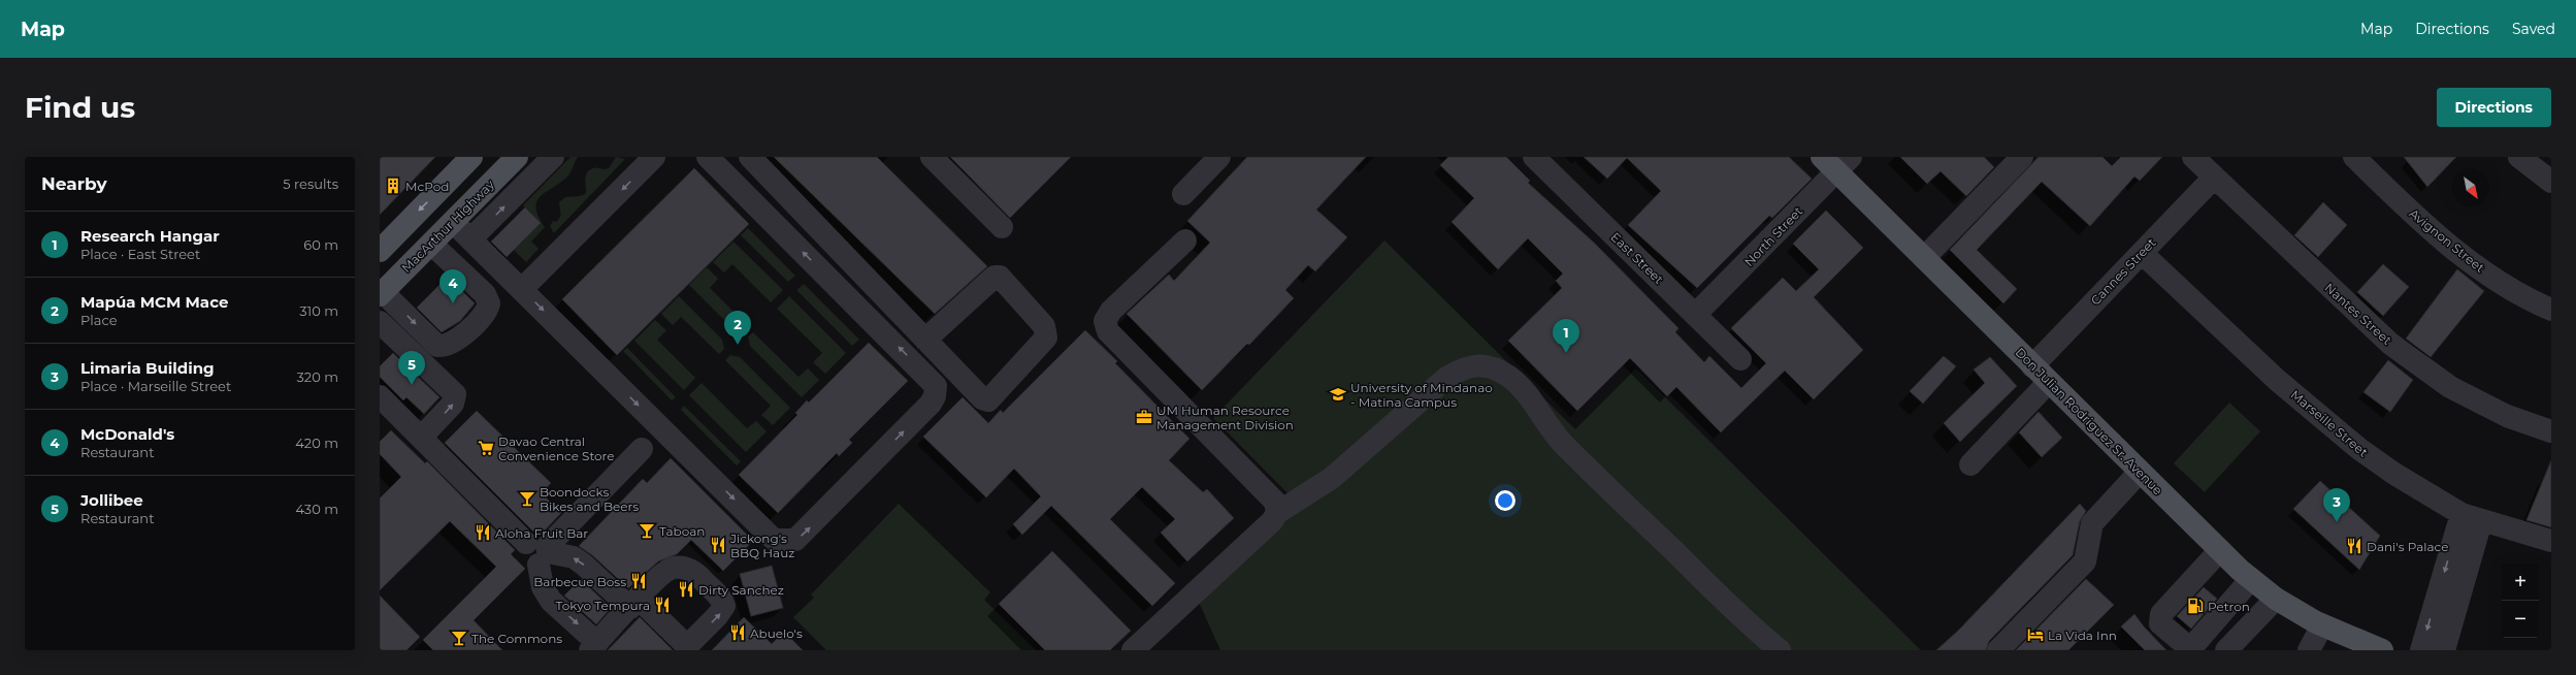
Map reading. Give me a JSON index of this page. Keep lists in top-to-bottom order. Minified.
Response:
{"streets":{"main road":["MacArthur Highway","Don Julian Rodriguez Sr. Avenue"],"street":["North Street","Avignon Street","East Street","Cannes Street","Nantes Street","Marseille Street"]},"crossings":[["North Street","East Street"],["North Street","Don Julian Rodriguez Sr. Avenue"],["Cannes Street","Nantes Street"],["Cannes Street","Don Julian Rodriguez Sr. Avenue"],["Cannes Street","Marseille Street"]],"places":{"building":["McPod"],"school or university":["University of Mindanao - Matina Campus"],"office":["UM Human Resource Management Division"],"supermarket":["Davao Central Convenience Store"],"bar":["Boondocks Bikes and Beers","Taboan","The Commons"],"restaurant":["Aloha Fruit Bar","Jickong's BBQ Hauz","Dani's Palace","Barbecue Boss","Dirty Sanchez","Tokyo Tempura","Abuelo's"],"fuel station":["Petron"],"hotel":["La Vida Inn"]},"north":"bottom right","page":{"header":"Map","nav":["Map","Directions","Saved"],"buttons":"Directions","title":"Find us","heading":["Nearby","5 results"],"list":[{"mark":"1","name":"Research Hangar","note":"Place · East Street","value":"60 m"},{"mark":"2","name":"Mapúa MCM Mace","note":"Place","value":"310 m"},{"mark":"3","name":"Limaria Building","note":"Place · Marseille Street","value":"320 m"},{"mark":"4","name":"McDonald's","note":"Restaurant","value":"420 m"},{"mark":"5","name":"Jollibee","note":"Restaurant","value":"430 m"}],"pins":["4","2","1","5","3"],"map_buttons":["+","−"]}}
